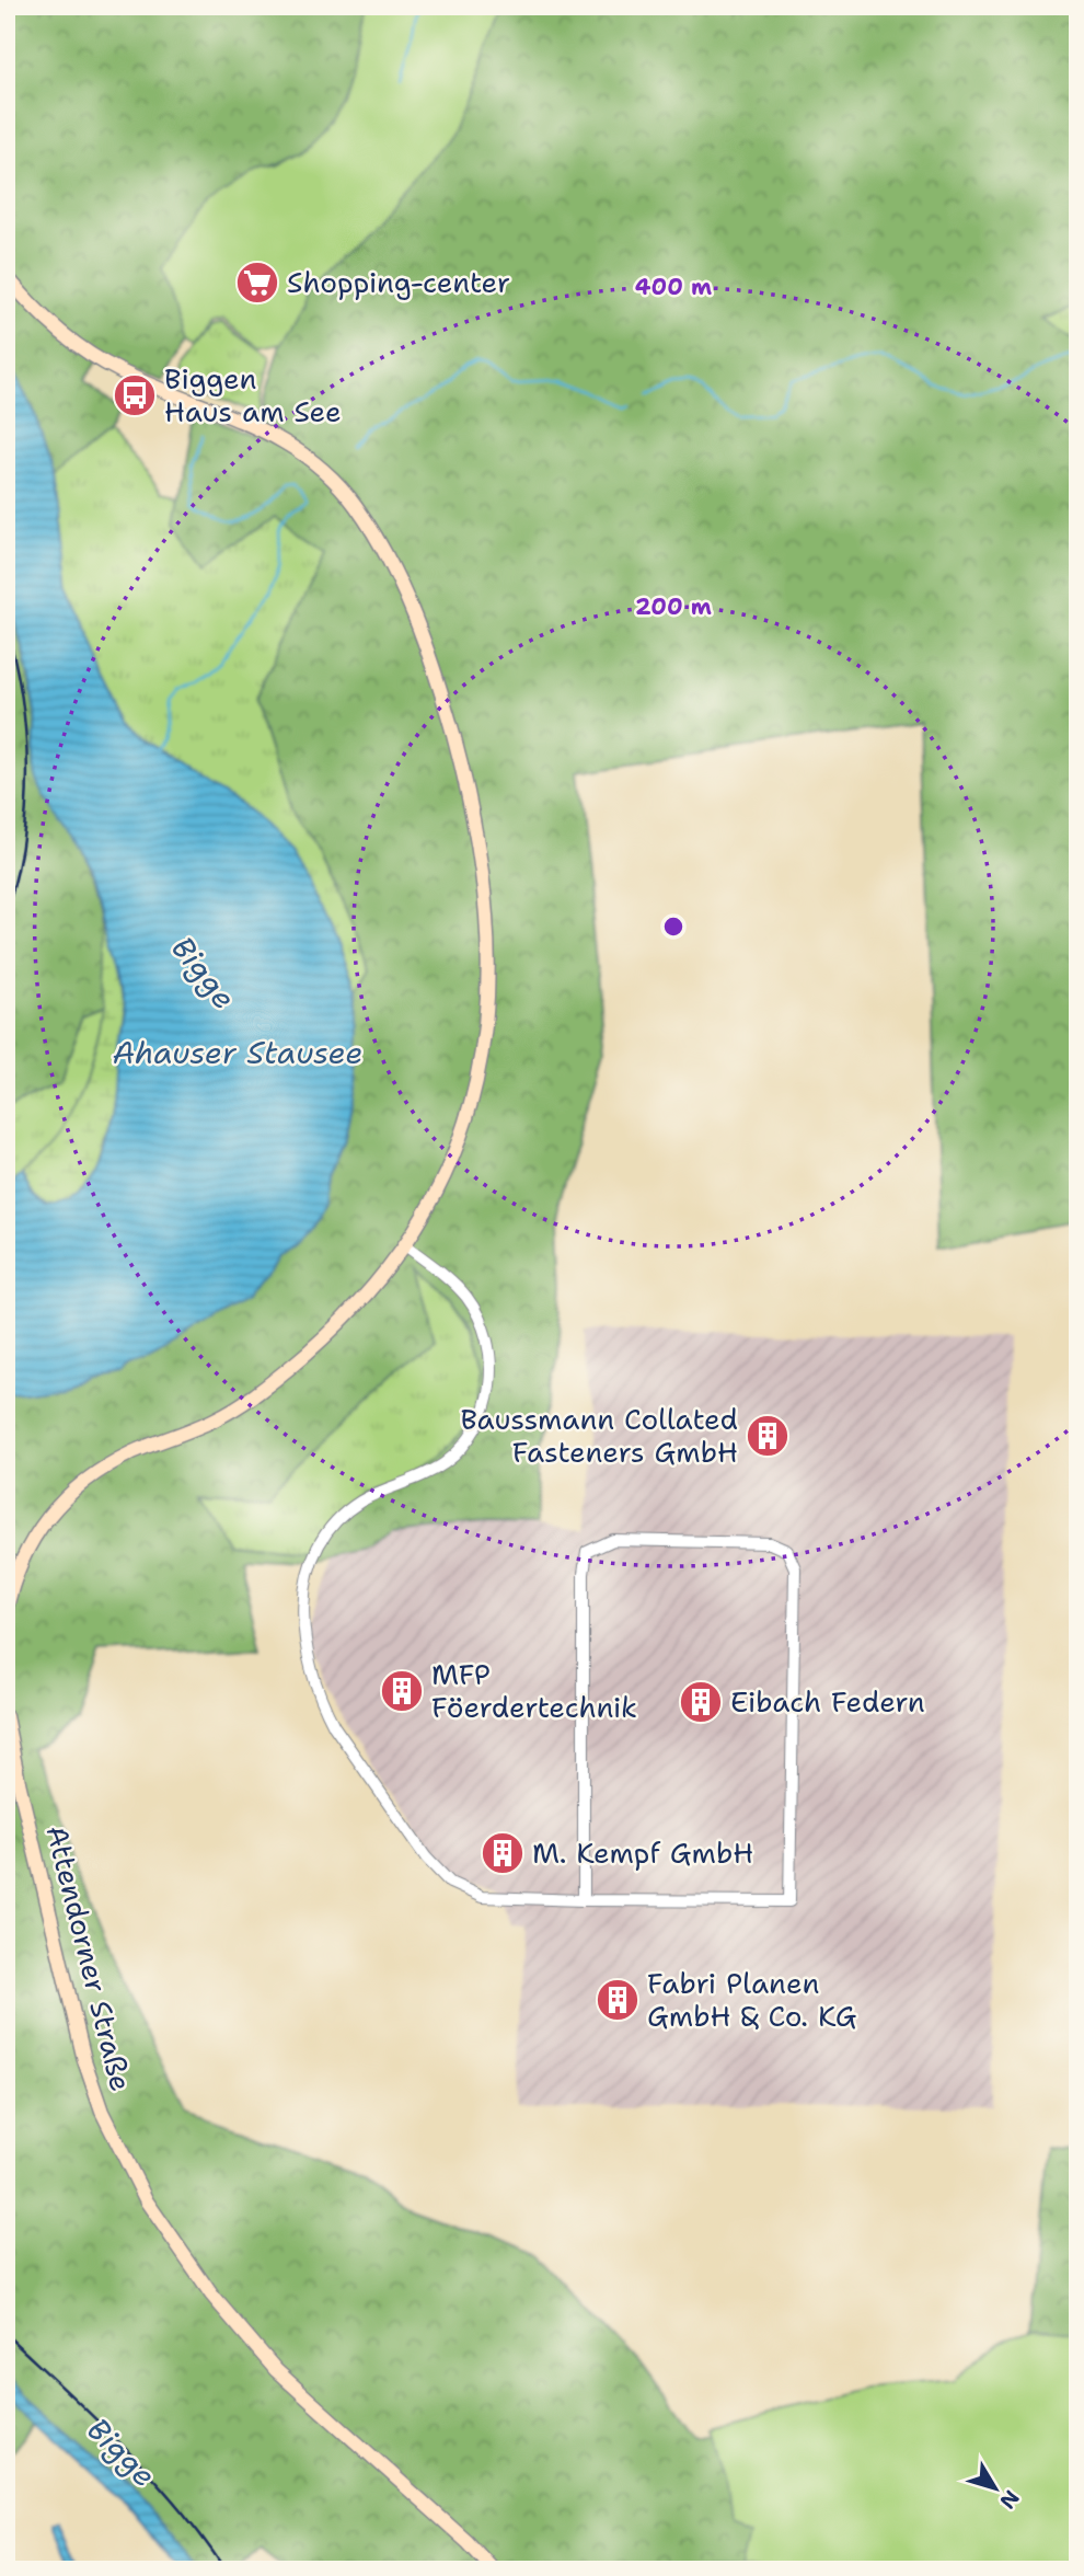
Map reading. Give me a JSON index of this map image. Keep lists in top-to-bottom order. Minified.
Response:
{"streets":{"main road":["Attendorner Straße"]},"water":["Bigge","Ahauser Stausee"],"places":{"supermarket":["Shopping-center"],"bus stop":["Biggen Haus am See"],"building":["Baussmann Collated Fasteners GmbH","MFP Föerdertechnik","Eibach Federn","M. Kempf GmbH","Fabri Planen GmbH & Co. KG"]},"north":"bottom right","rings":["400 m","200 m"]}
